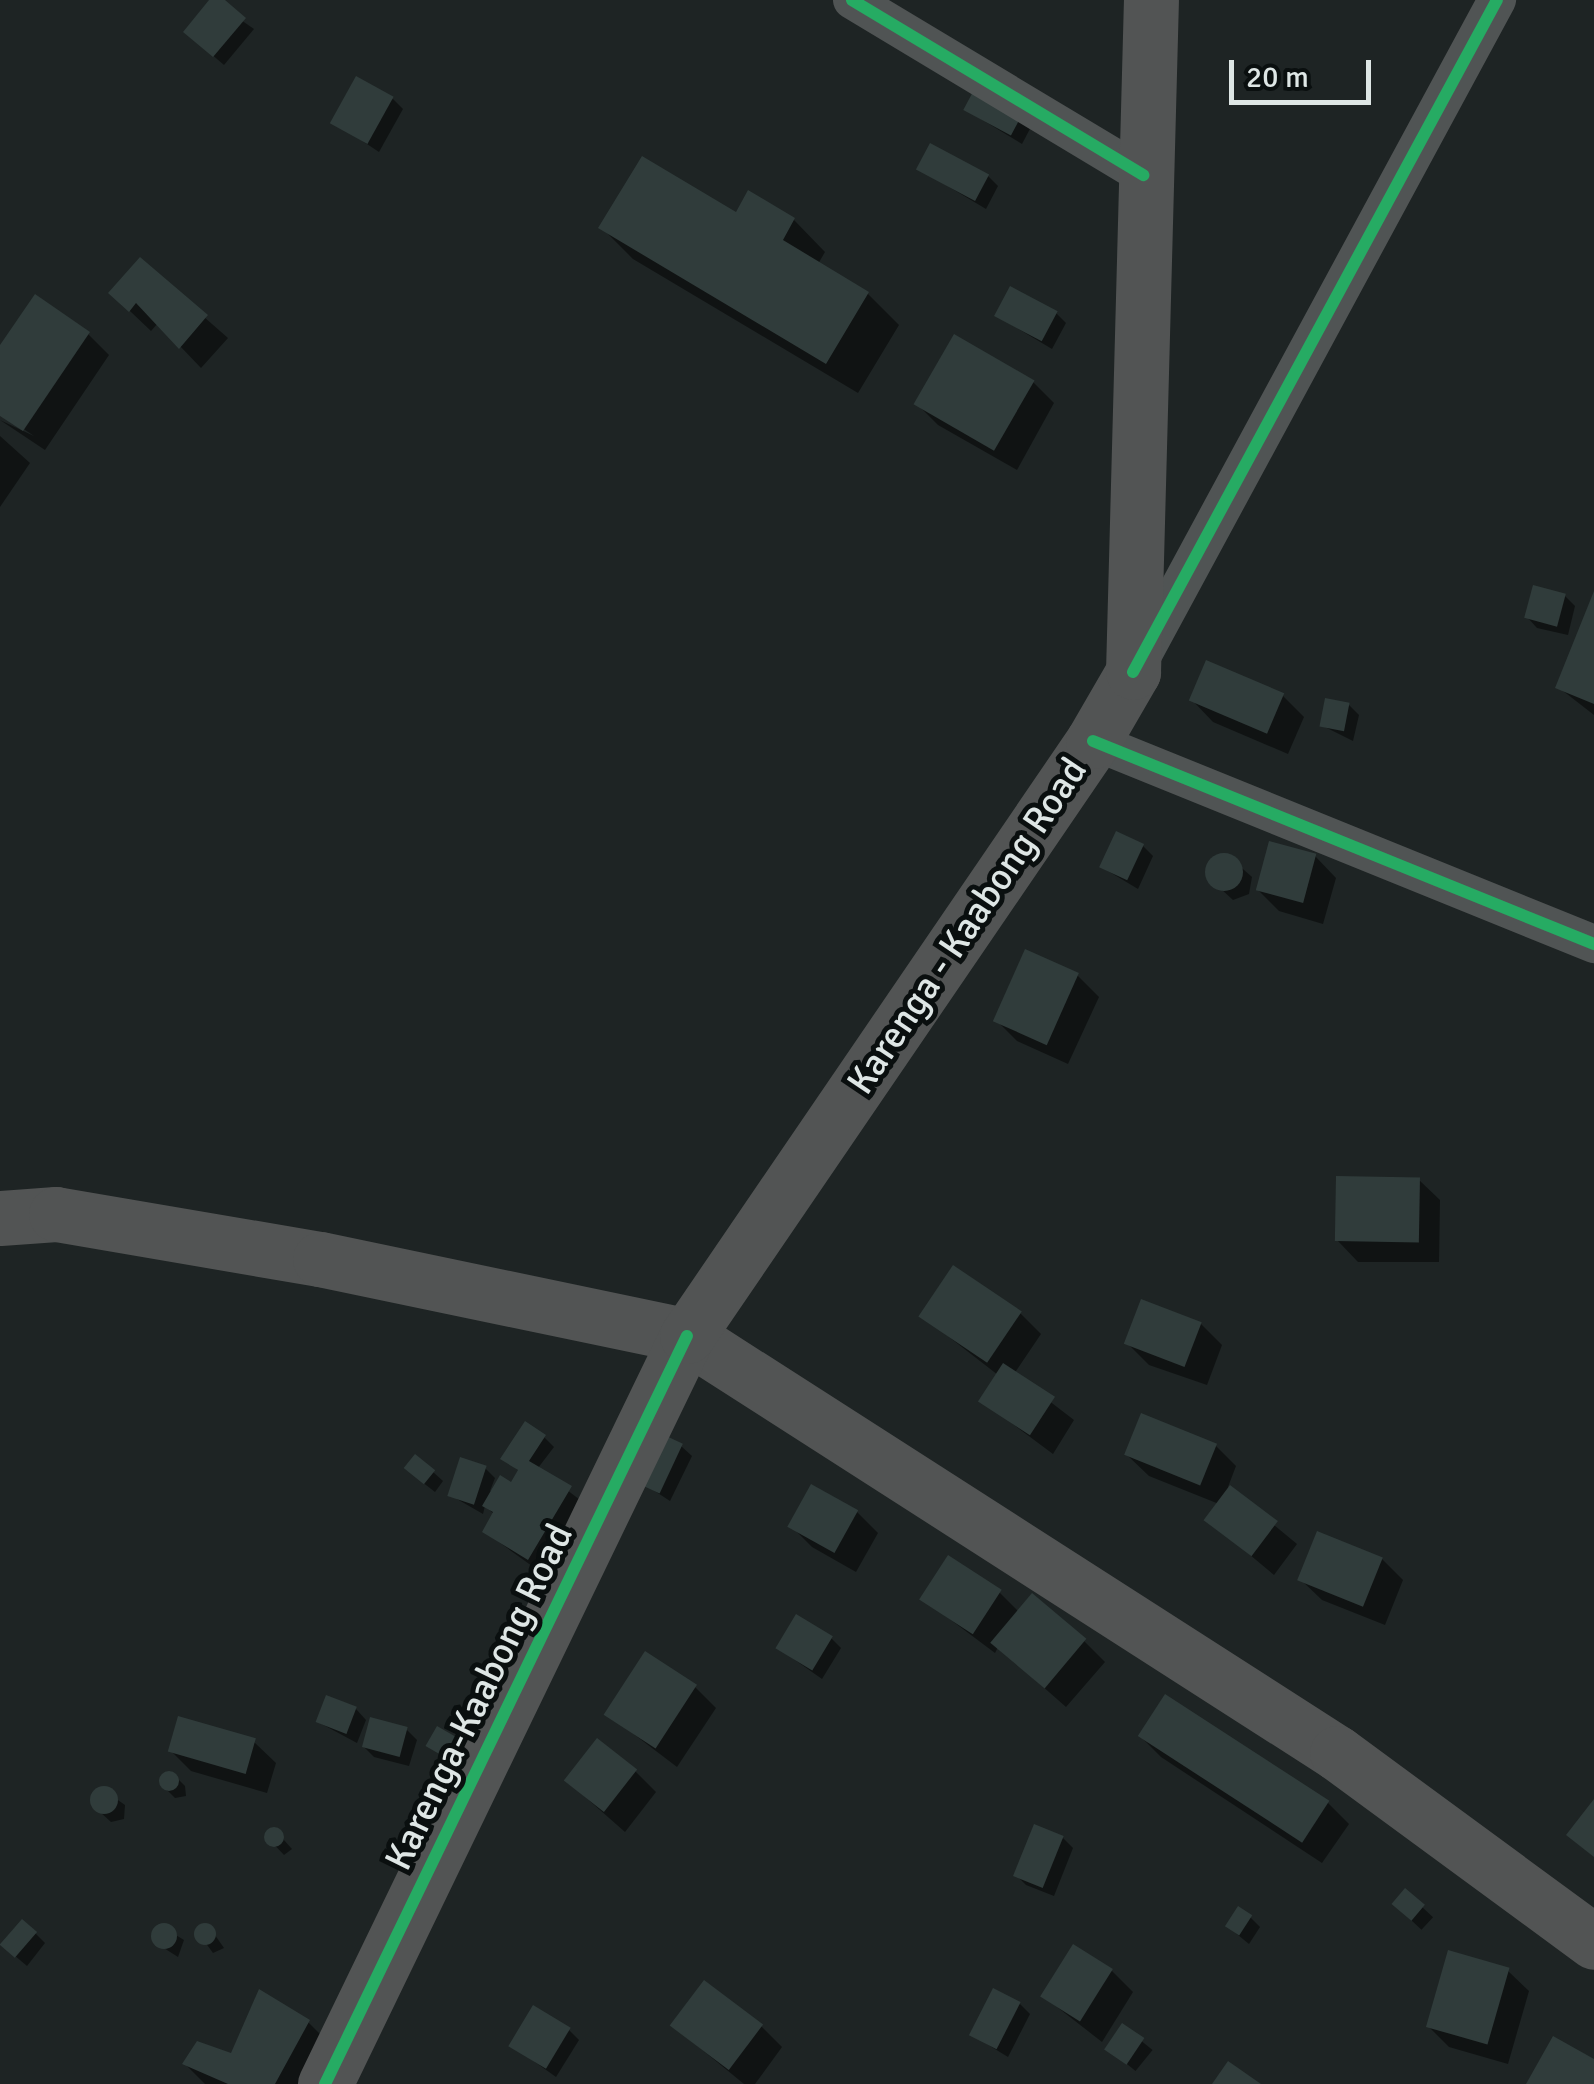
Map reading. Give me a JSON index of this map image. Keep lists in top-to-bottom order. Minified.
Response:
{"streets":{"main road":["Karenga - Kaabong Road","Karenga-Kaabong Road"]},"crossings":[["Karenga - Kaabong Road","Karenga-Kaabong Road"]],"scale_bar":"20 m"}
